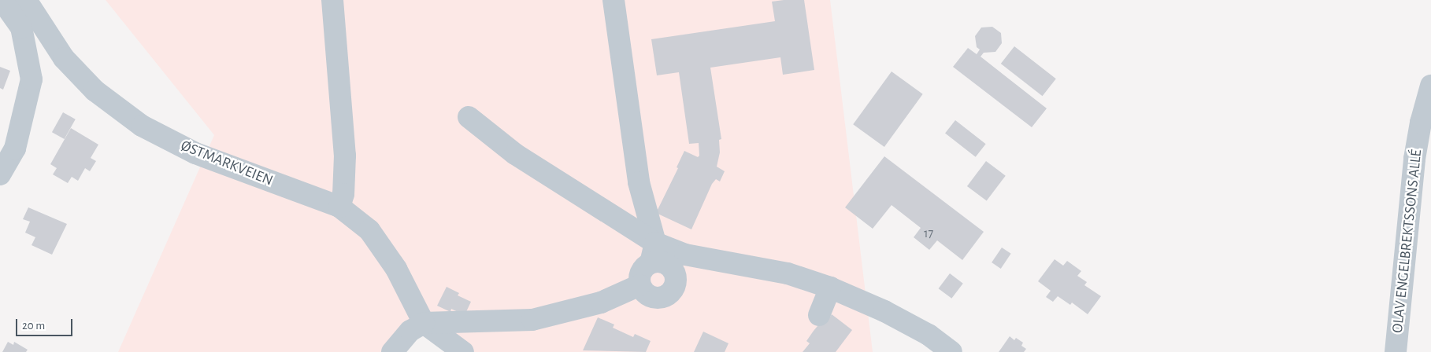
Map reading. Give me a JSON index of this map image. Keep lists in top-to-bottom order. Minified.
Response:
{"streets":{"street":["ØSTMARKVEIEN","OLAV ENGELBREKTSSONS ALLÉ"]},"house_numbers":["17"],"scale_bar":"20 m"}
